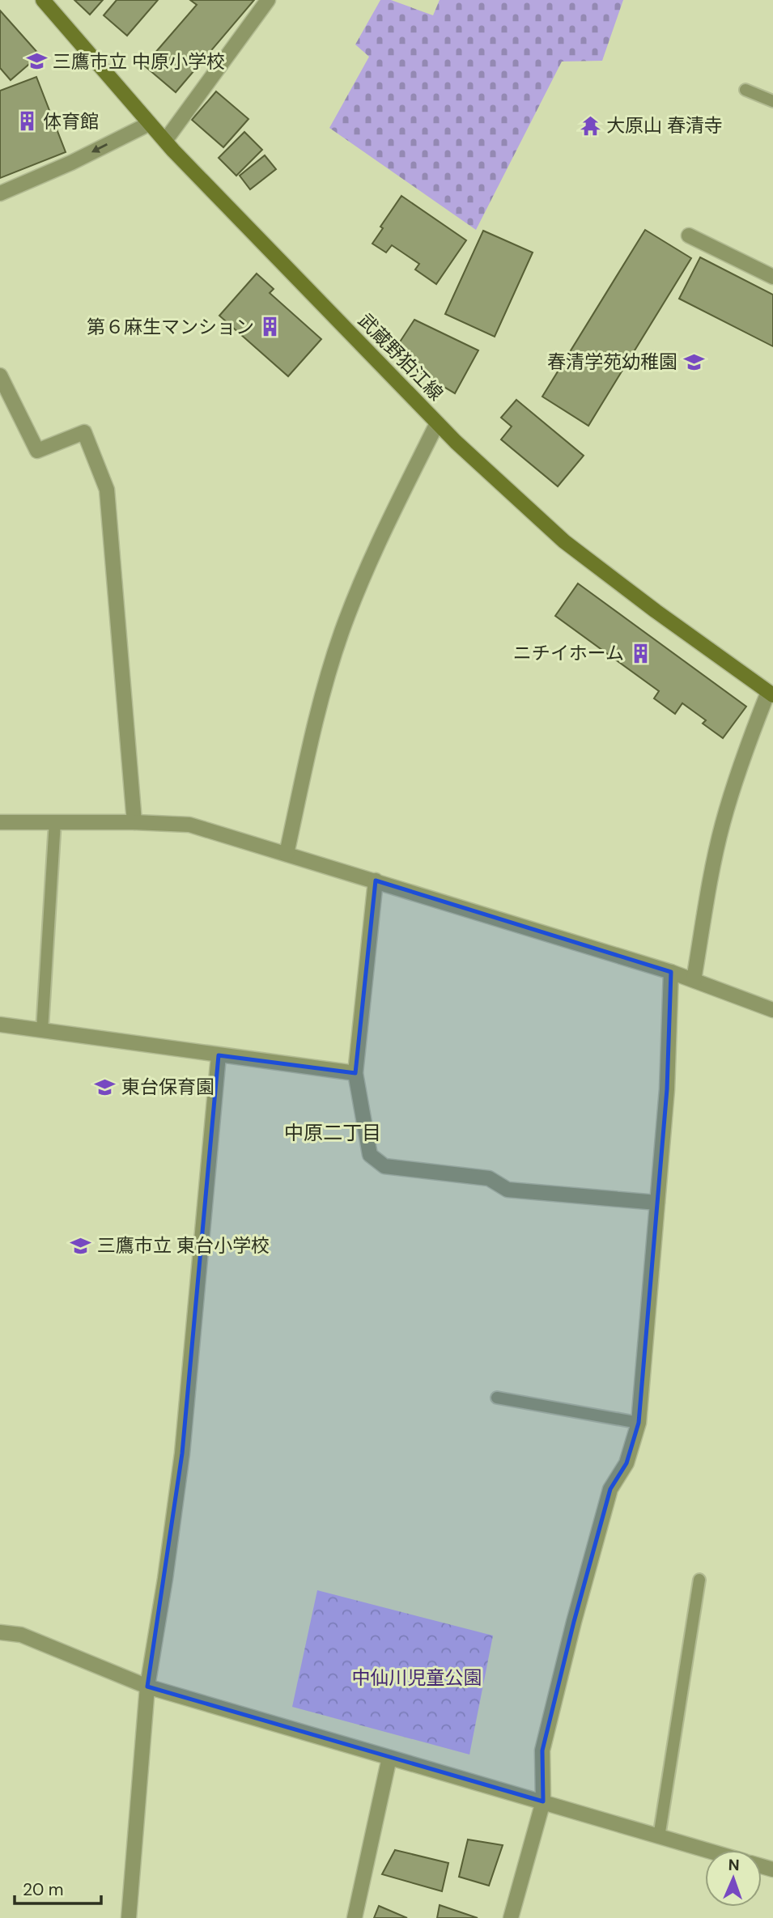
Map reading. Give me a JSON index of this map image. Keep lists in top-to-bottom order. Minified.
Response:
{"streets":{"main road":["武蔵野狛江線"]},"districts":["中原二丁目"],"parks":["中仙川児童公園"],"places":{"school or university":["三鷹市立 中原小学校","春清学苑幼稚園","東台保育園","三鷹市立 東台小学校"],"building":["体育館","第６麻生マンション","ニチイホーム"],"temple":["大原山 春清寺"]},"scale_bar":"20 m","north":"top"}
